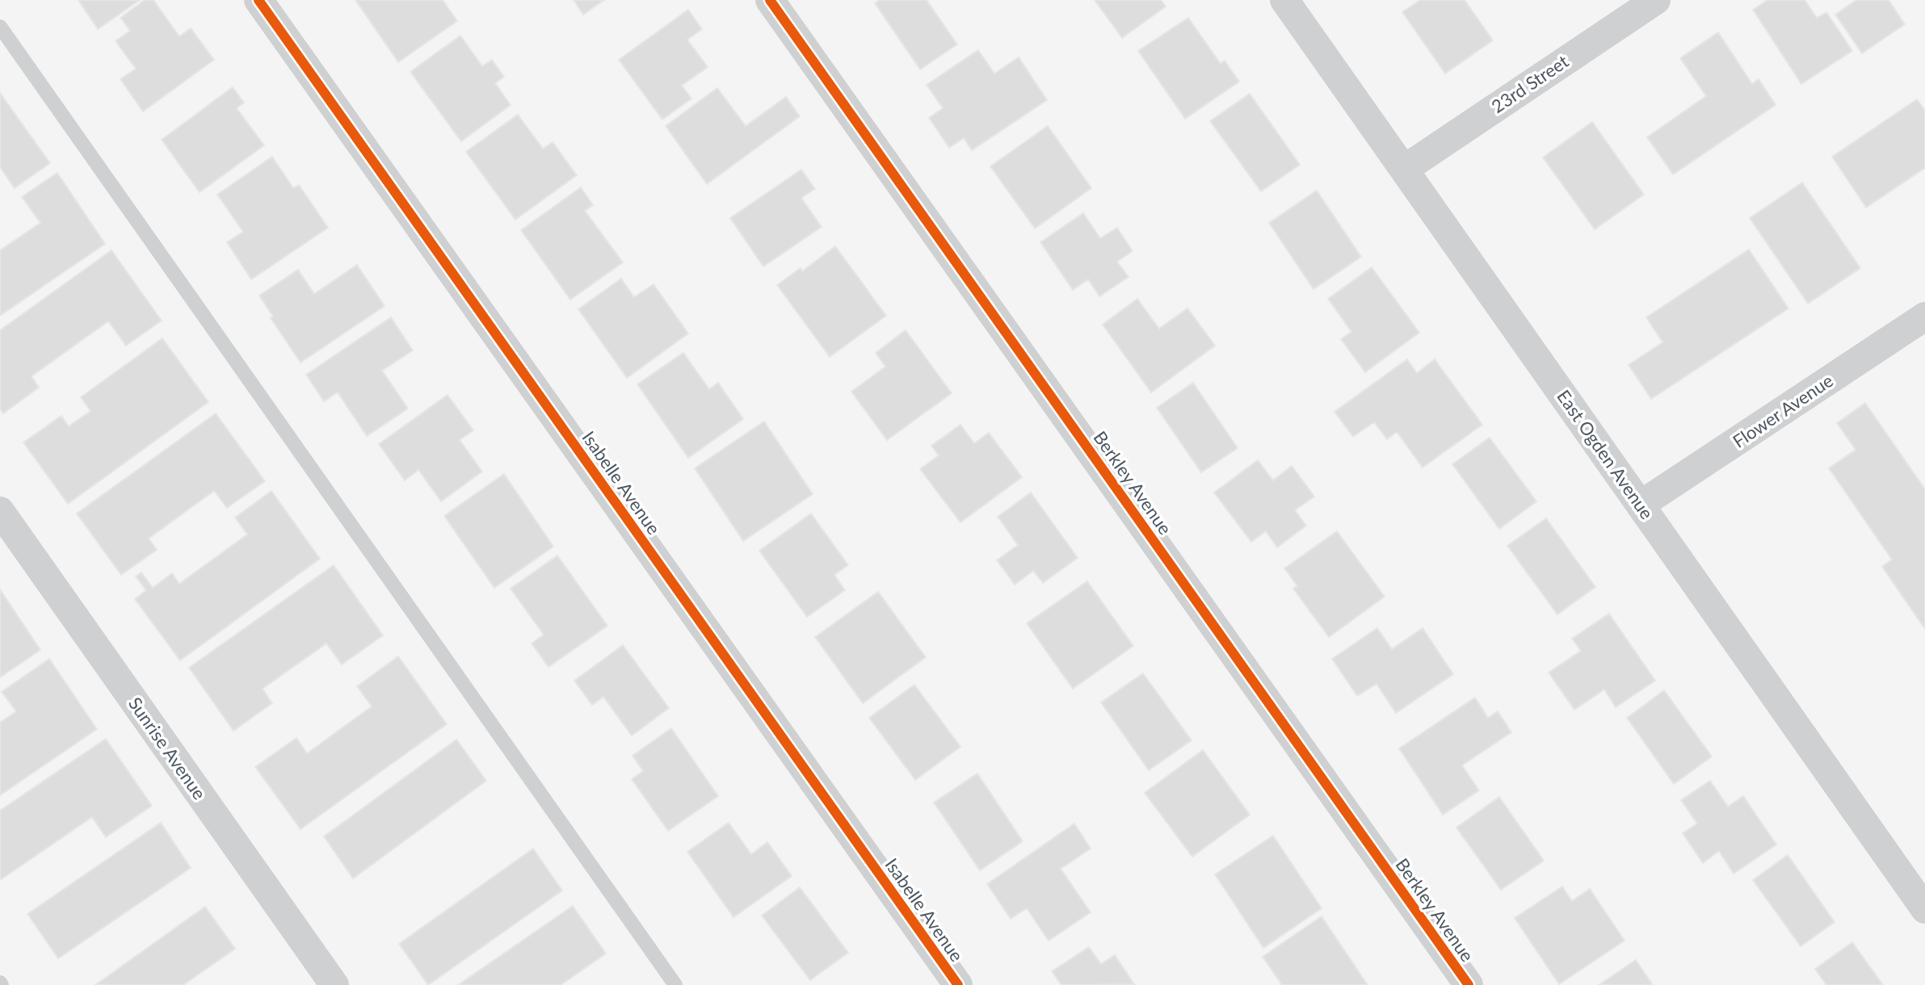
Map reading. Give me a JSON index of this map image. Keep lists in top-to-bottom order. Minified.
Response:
{"streets":{"street":["23rd Street","Flower Avenue","East Ogden Avenue","Isabelle Avenue","Berkley Avenue","Sunrise Avenue"]},"crossings":[["23rd Street","East Ogden Avenue"],["Flower Avenue","East Ogden Avenue"]]}
